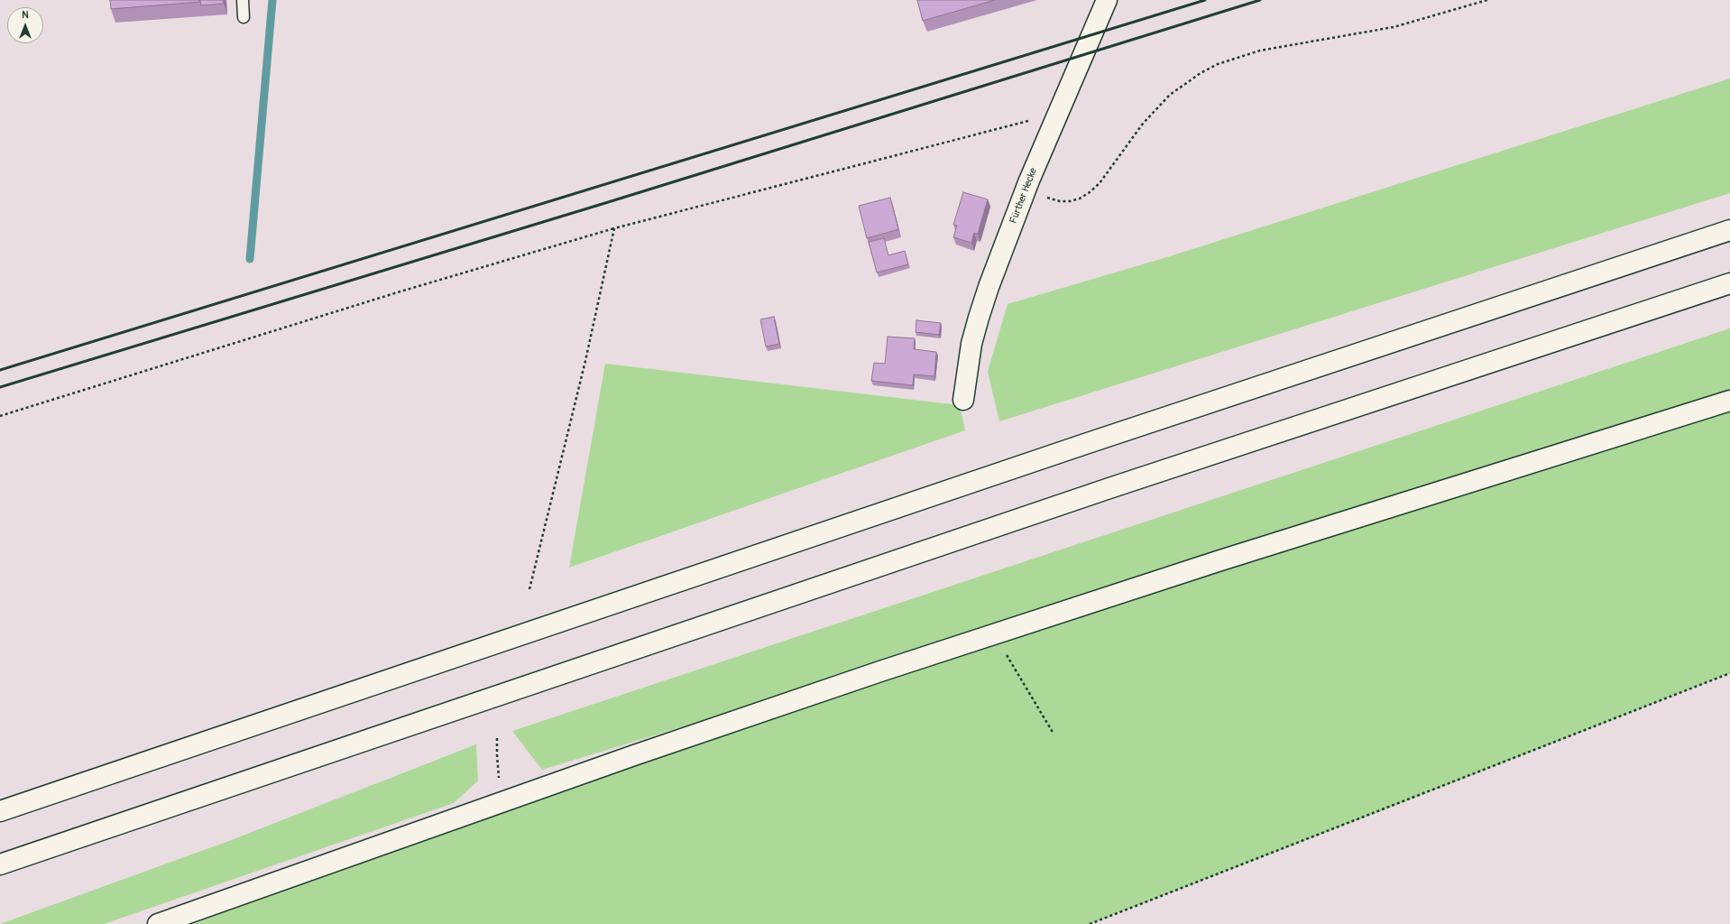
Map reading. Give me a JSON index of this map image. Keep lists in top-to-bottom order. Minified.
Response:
{"streets":{"main road":["Fürther Hecke"]},"north":"top"}
